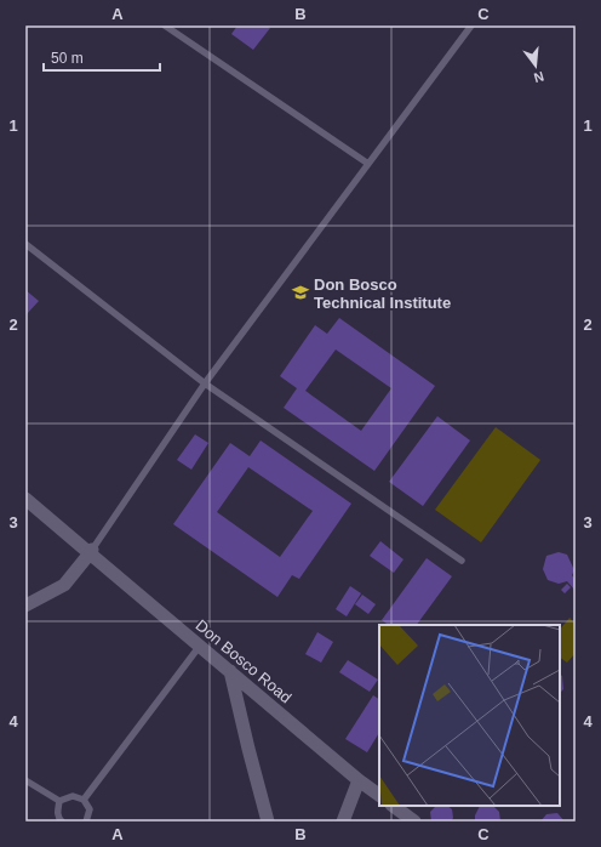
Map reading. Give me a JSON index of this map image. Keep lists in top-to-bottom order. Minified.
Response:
{"streets":{"street":["Don Bosco Road"]},"places":{"school or university":["Don Bosco Technical Institute"]},"scale_bar":"50 m","north":"bottom","grid":{"columns":["A","B","C"],"rows":["1","2","3","4"]}}
